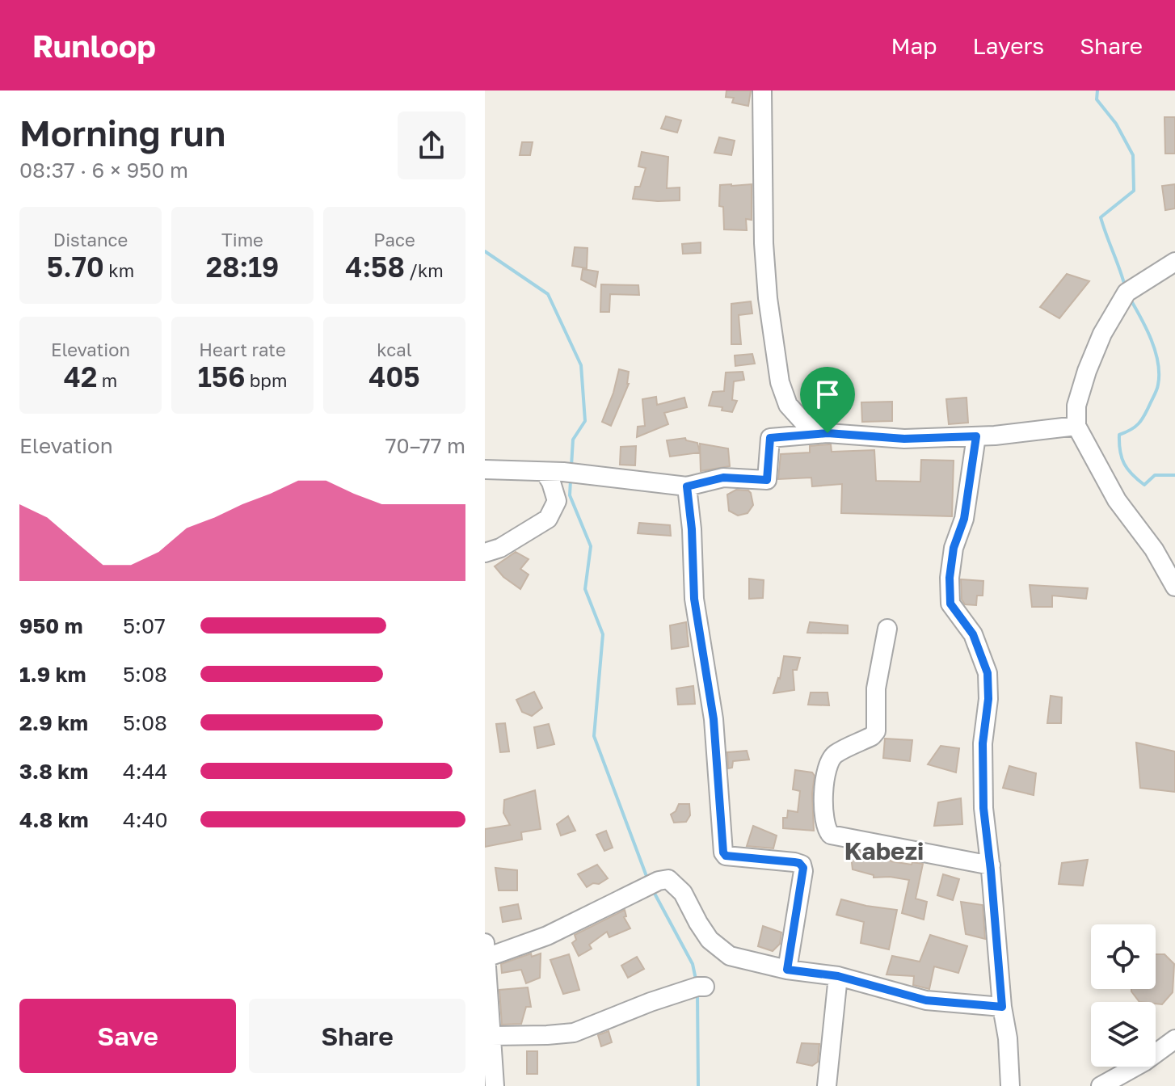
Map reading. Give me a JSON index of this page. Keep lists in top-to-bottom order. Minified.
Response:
{"districts":["Kabezi"],"page":{"header":"Runloop","nav":["Map","Layers","Share"],"heading":["Morning run","08:37 · 6 × 950 m"],"stats":[["Distance","5.70 km"],["Time","28:19"],["Pace","4:58 /km"],["Elevation","42 m"],["Heart rate","156 bpm"],["kcal","405"]],"chart":["Elevation","70–77 m"],"list":[{"name":"950 m","note":"5:07"},{"name":"1.9 km","note":"5:08"},{"name":"2.9 km","note":"5:08"},{"name":"3.8 km","note":"4:44"},{"name":"4.8 km","note":"4:40"}],"buttons":["Save","Share"]}}
